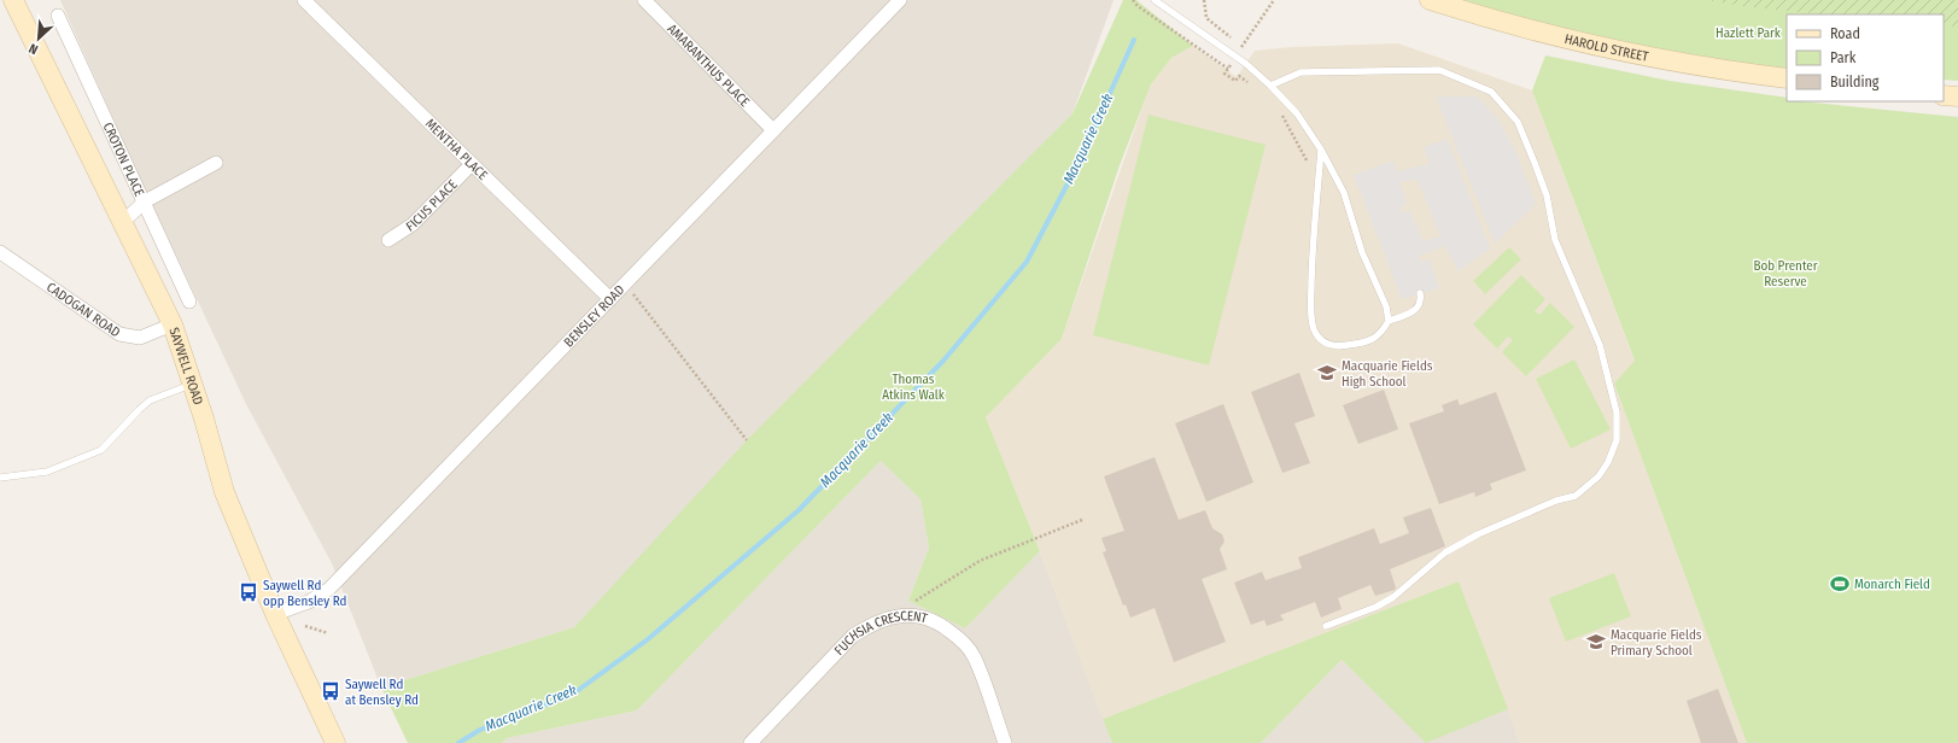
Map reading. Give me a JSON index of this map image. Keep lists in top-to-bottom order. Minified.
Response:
{"streets":{"street":["HAROLD STREET","AMARANTHUS PLACE","MENTHA PLACE","CROTON PLACE","FICUS PLACE","CADOGAN ROAD","BENSLEY ROAD","SAYWELL ROAD","FUCHSIA CRESCENT"]},"crossings":[["AMARANTHUS PLACE","BENSLEY ROAD"],["MENTHA PLACE","FICUS PLACE"],["MENTHA PLACE","BENSLEY ROAD"],["CADOGAN ROAD","SAYWELL ROAD"],["BENSLEY ROAD","SAYWELL ROAD"]],"water":["Macquarie Creek"],"parks":["Hazlett Park","Bob Prenter Reserve","Thomas Atkins Walk"],"places":{"school or university":["Macquarie Fields High School","Macquarie Fields Primary School"],"sports":["Monarch Field"],"bus stop":["Saywell Rd opp Bensley Rd","Saywell Rd at Bensley Rd"]},"legend":["Road","Park","Building"],"north":"bottom left"}
